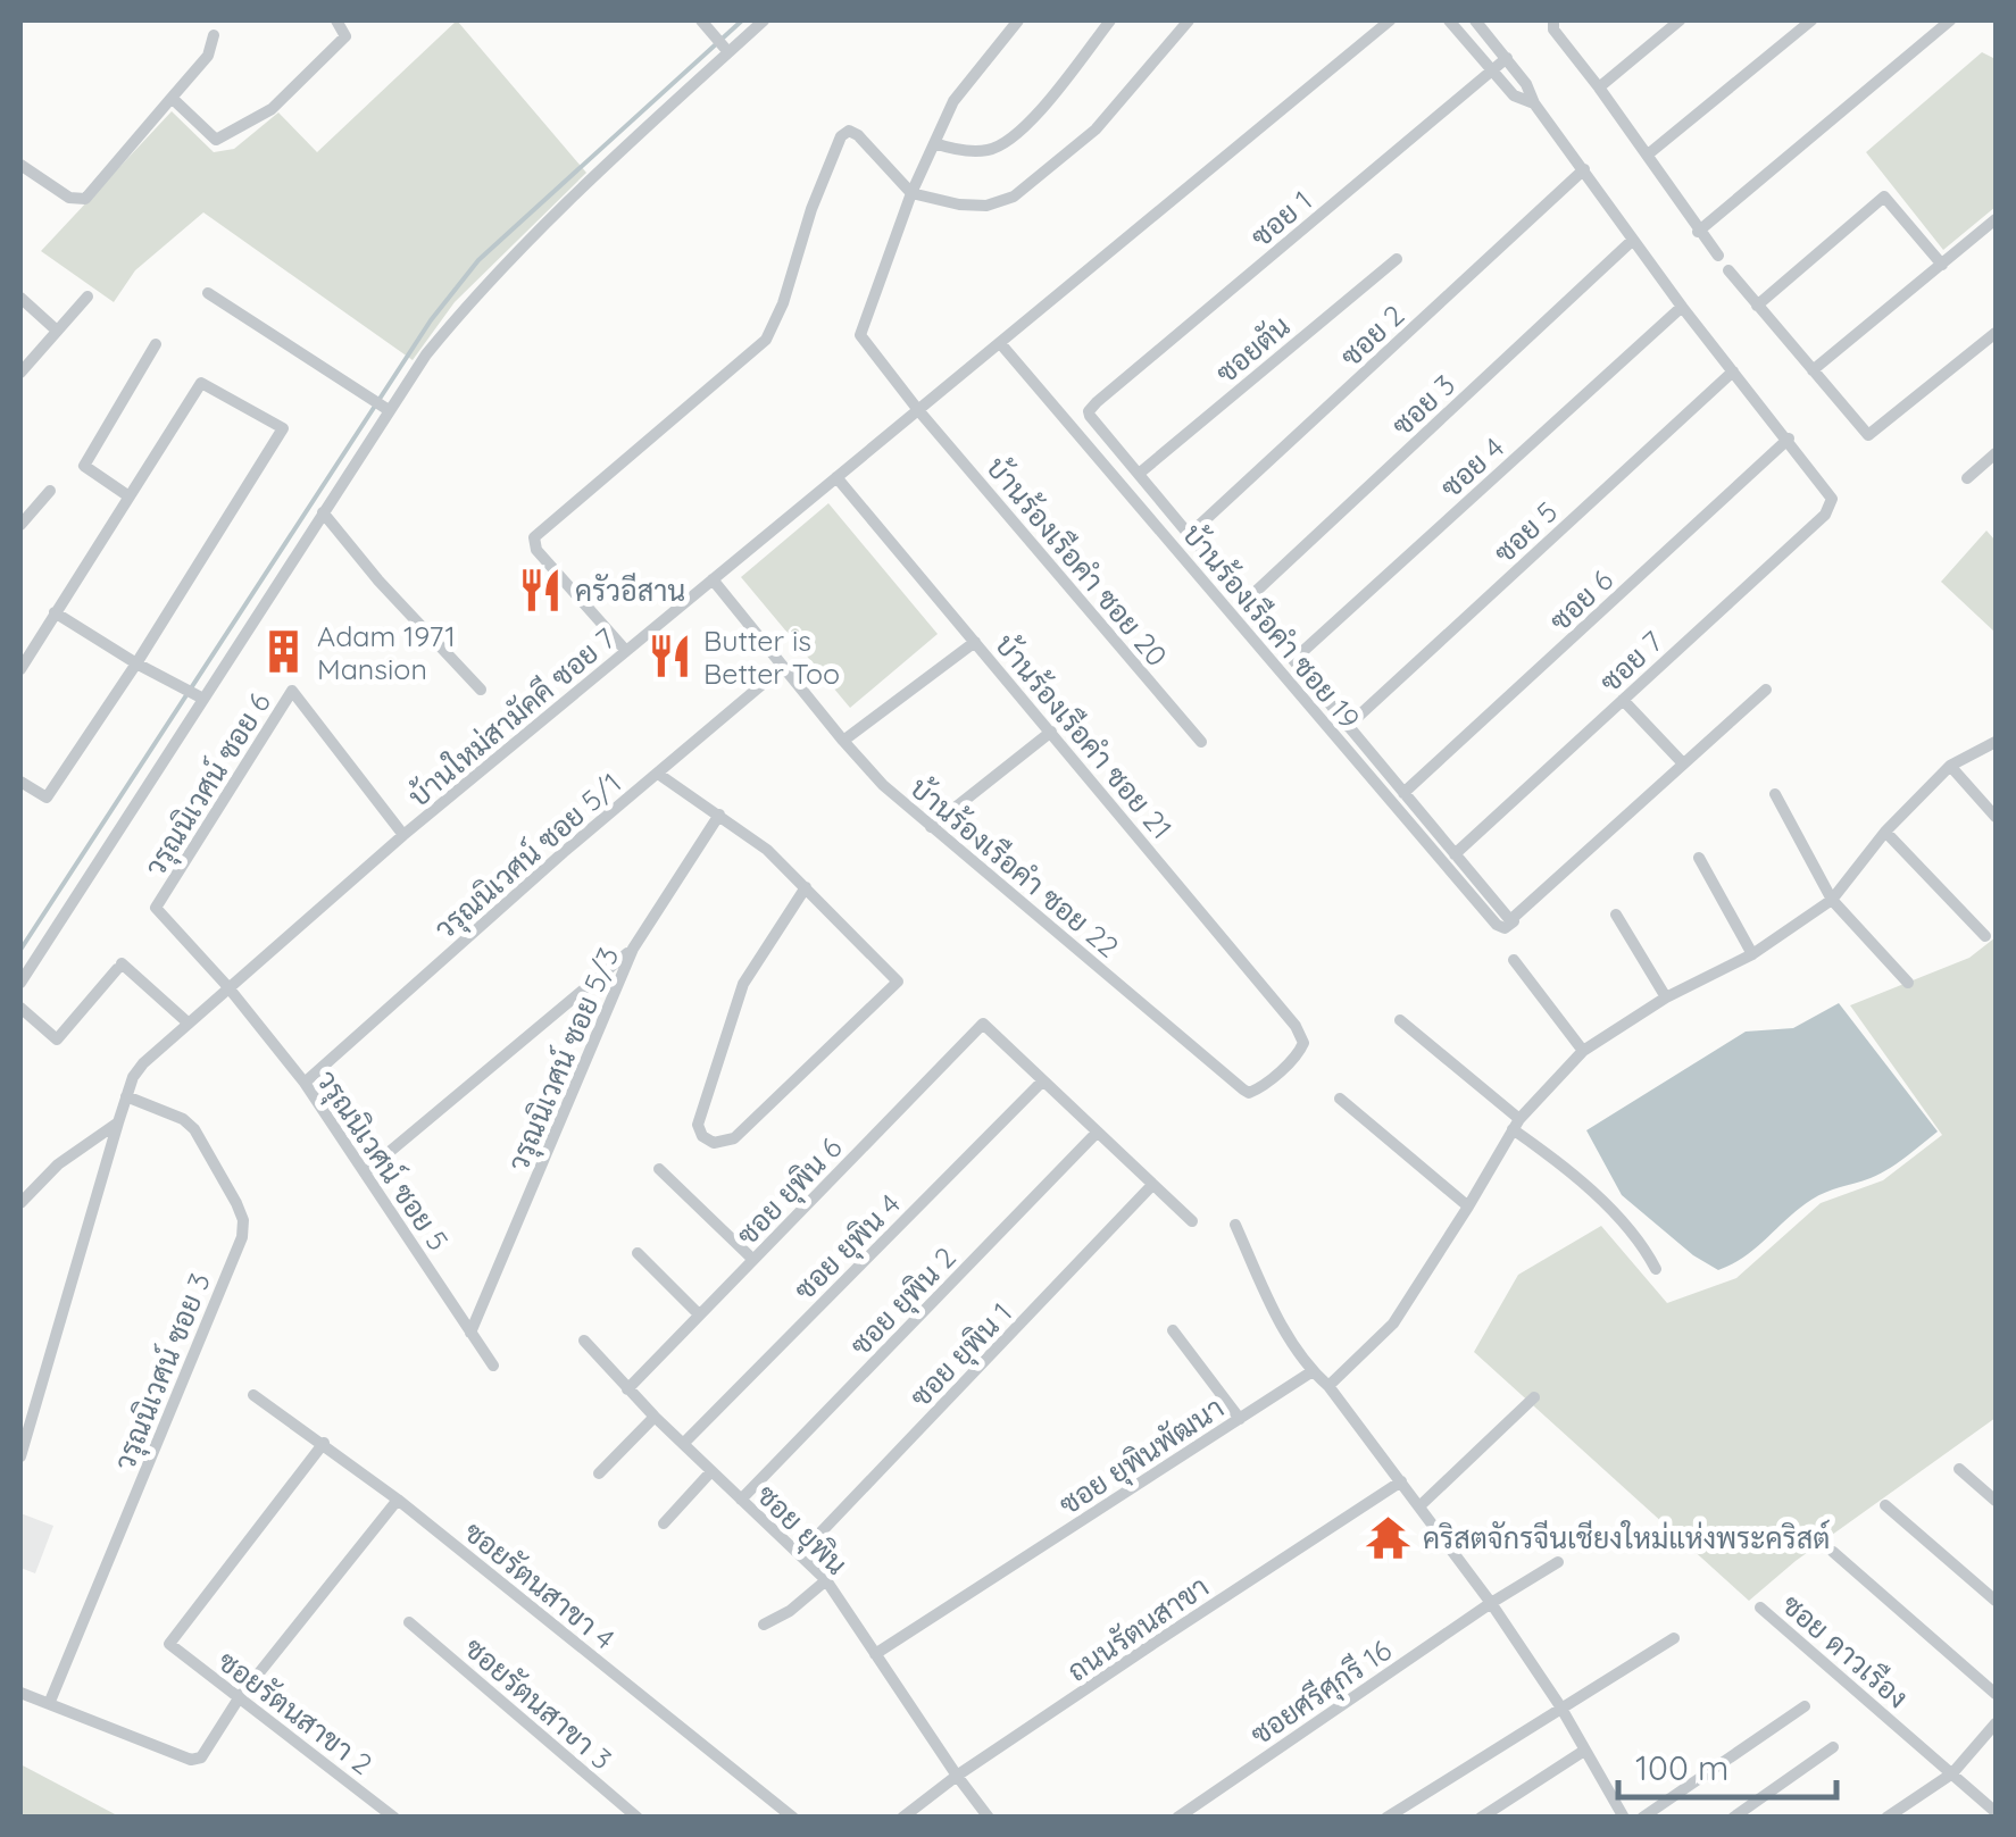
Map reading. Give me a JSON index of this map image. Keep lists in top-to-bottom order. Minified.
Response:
{"streets":{"street":["ซอย 1","ซอย 2","ซอยตัน","ซอย 3","ซอย 4","ซอย 5","บ้านร้องเรือคำ ซอย 20","ซอย 6","บ้านร้องเรือคำ ซอย 19","ซอย 7","บ้านใหม่สามัคคี ซอย 7","บ้านร้องเรือคำ ซอย 21","วรุณนิเวศน์ ซอย 6","วรุณนิเวศน์ ซอย 5/1","บ้านร้องเรือคำ ซอย 22","วรุณนิเวศน์ ซอย 5/3","วรุณนิเวศน์ ซอย 5","ซอย ยุพิน 6","ซอย ยุพิน 4","ซอย ยุพิน 2","ซอย ยุพิน 1","วรุณนิเวศน์ ซอย 3","ซอย ยุพินพัฒนา","ซอย ยุพิน","ซอยรัตนสาขา 4","ถนนรัตนสาขา","ซอย ดาวเรือง","ซอยศรีศุกรี 16","ซอยรัตนสาขา 3","ซอยรัตนสาขา 2"]},"crossings":[["ซอย 1","ซอยตัน"],["บ้านร้องเรือคำ ซอย 20","บ้านใหม่สามัคคี ซอย 7"],["ซอย 6","ซอย 7"],["บ้านร้องเรือคำ ซอย 19","บ้านใหม่สามัคคี ซอย 7"],["บ้านใหม่สามัคคี ซอย 7","บ้านร้องเรือคำ ซอย 21"],["บ้านใหม่สามัคคี ซอย 7","วรุณนิเวศน์ ซอย 6"],["บ้านใหม่สามัคคี ซอย 7","บ้านร้องเรือคำ ซอย 22"],["บ้านใหม่สามัคคี ซอย 7","วรุณนิเวศน์ ซอย 5"],["บ้านใหม่สามัคคี ซอย 7","วรุณนิเวศน์ ซอย 3"],["บ้านร้องเรือคำ ซอย 21","บ้านร้องเรือคำ ซอย 22"],["วรุณนิเวศน์ ซอย 6","วรุณนิเวศน์ ซอย 5"],["วรุณนิเวศน์ ซอย 5/1","บ้านร้องเรือคำ ซอย 22"],["วรุณนิเวศน์ ซอย 5/1","วรุณนิเวศน์ ซอย 5"],["วรุณนิเวศน์ ซอย 5/3","วรุณนิเวศน์ ซอย 5"],["ซอย ยุพิน 6","ซอย ยุพิน 4"],["ซอย ยุพิน 6","ซอย ยุพิน"],["ซอย ยุพิน 4","ซอย ยุพิน"],["ซอย ยุพิน 2","ซอย ยุพิน"],["ซอย ยุพิน 1","ซอย ยุพิน"],["ซอย ยุพินพัฒนา","ซอย ยุพิน"],["ซอย ยุพิน","ถนนรัตนสาขา"],["ซอยรัตนสาขา 4","ซอยรัตนสาขา 2"]],"places":{"restaurant":["ครัวอีสาน","Butter is Better Too"],"building":["Adam 1971 Mansion"],"temple":["คริสตจักรจีนเชียงใหม่แห่งพระคริสต์"]},"scale_bar":"100 m"}
